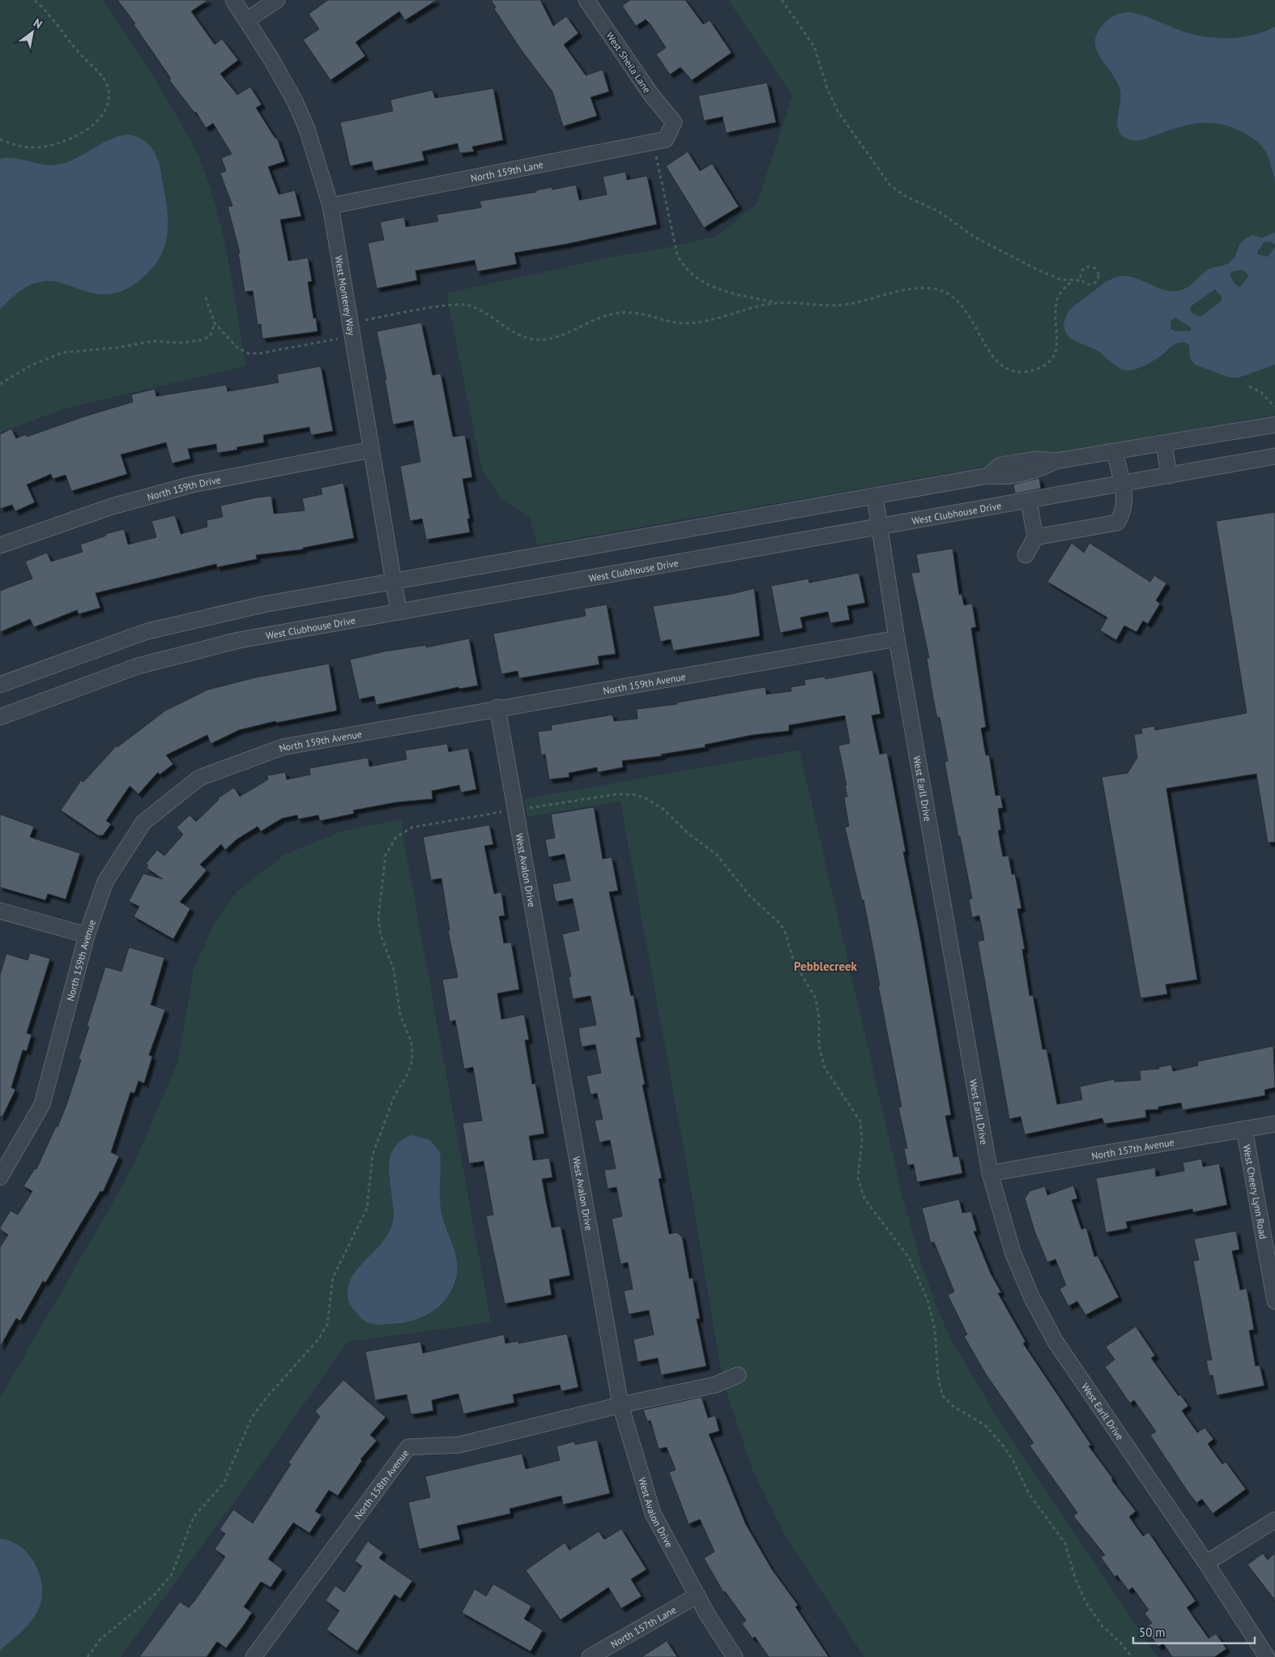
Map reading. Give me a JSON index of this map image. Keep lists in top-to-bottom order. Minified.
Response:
{"streets":{"street":["West Sheila Lane","North 159th Lane","West Monterey Way","North 159th Drive","West Clubhouse Drive","North 159th Avenue","West Earll Drive","West Avalon Drive","North 157th Avenue","West Cheery Lynn Road","North 158th Avenue","North 157th Lane"]},"crossings":[["West Sheila Lane","North 159th Lane"],["North 159th Lane","West Monterey Way"],["West Monterey Way","North 159th Drive"],["West Monterey Way","West Clubhouse Drive"],["West Clubhouse Drive","West Earll Drive"],["North 159th Avenue","West Earll Drive"],["North 159th Avenue","West Avalon Drive"],["West Earll Drive","North 157th Avenue"],["West Avalon Drive","North 158th Avenue"],["West Avalon Drive","North 157th Lane"],["North 157th Avenue","West Cheery Lynn Road"]],"districts":["Pebblecreek"],"scale_bar":"50 m","north":"top right"}
